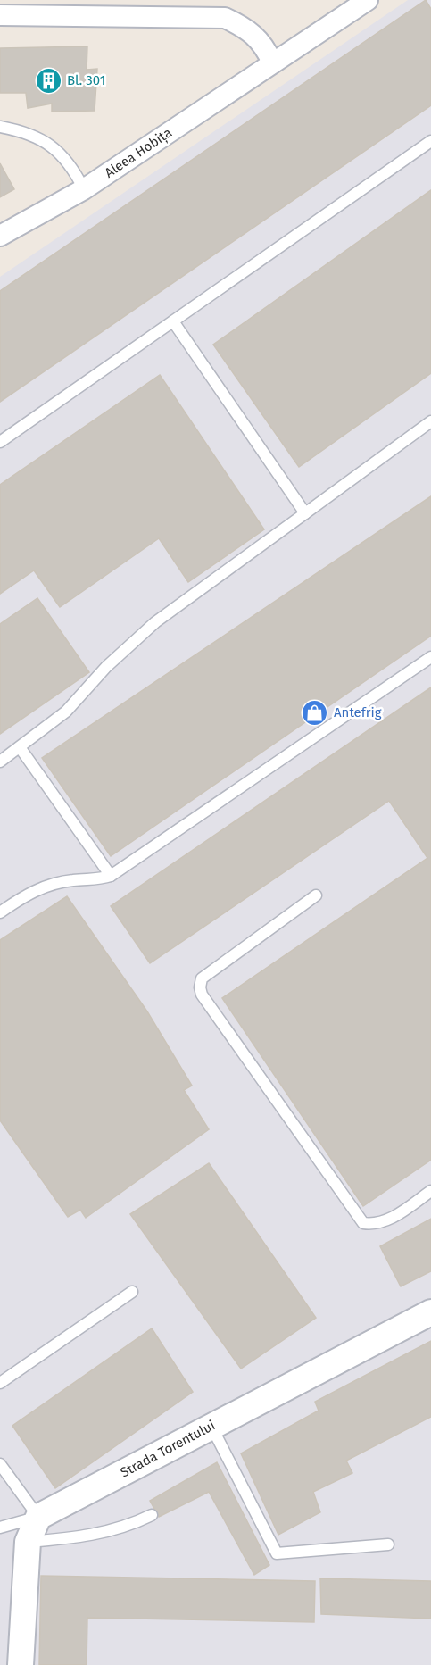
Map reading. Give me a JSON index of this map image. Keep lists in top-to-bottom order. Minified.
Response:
{"streets":{"street":["Aleea Hobița","Strada Torentului"]},"places":{"building":["Bl. 301"],"shop":["Antefrig"]}}
